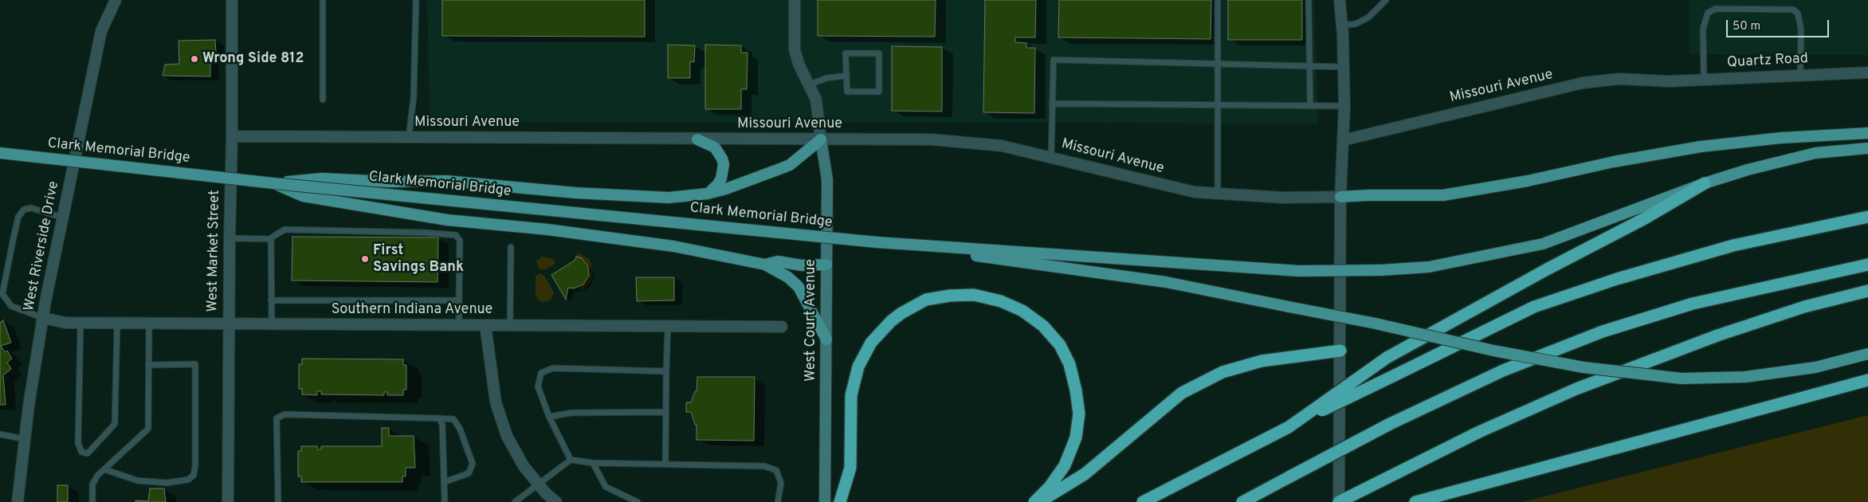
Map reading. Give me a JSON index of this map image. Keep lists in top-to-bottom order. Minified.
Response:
{"streets":{"main road":["Clark Memorial Bridge","West Court Avenue"],"street":["Quartz Road","Missouri Avenue","West Riverside Drive","West Market Street","Southern Indiana Avenue"]},"crossings":[["Quartz Road","Missouri Avenue"],["Missouri Avenue","West Market Street"],["Missouri Avenue","West Court Avenue"],["West Riverside Drive","Southern Indiana Avenue"],["West Market Street","Southern Indiana Avenue"]],"places":["Wrong Side 812","First Savings Bank"],"scale_bar":"50 m"}
